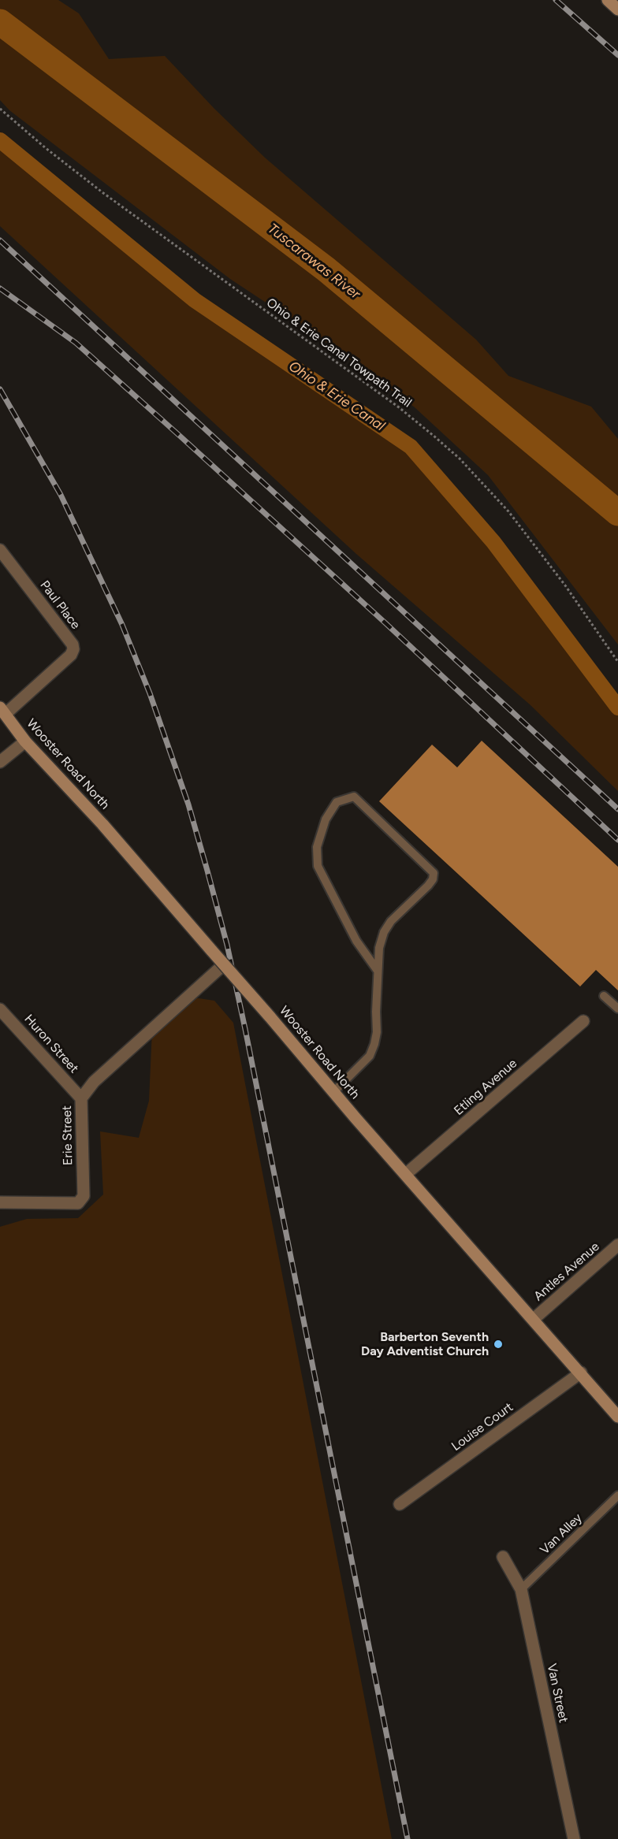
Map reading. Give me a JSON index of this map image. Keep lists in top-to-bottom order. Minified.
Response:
{"streets":{"main road":["Wooster Road North"],"street":["Paul Place","Huron Street","Etling Avenue","Erie Street","Antles Avenue","Louise Court","Van Street"],"lane":["Van Alley"],"path":["Ohio & Erie Canal Towpath Trail"]},"crossings":[["Paul Place","Wooster Road North"],["Wooster Road North","Etling Avenue"],["Wooster Road North","Erie Street"],["Wooster Road North","Antles Avenue"],["Wooster Road North","Louise Court"],["Huron Street","Erie Street"],["Van Alley","Van Street"]],"water":["Tuscarawas River","Ohio & Erie Canal"],"places":["Barberton Seventh Day Adventist Church"]}
